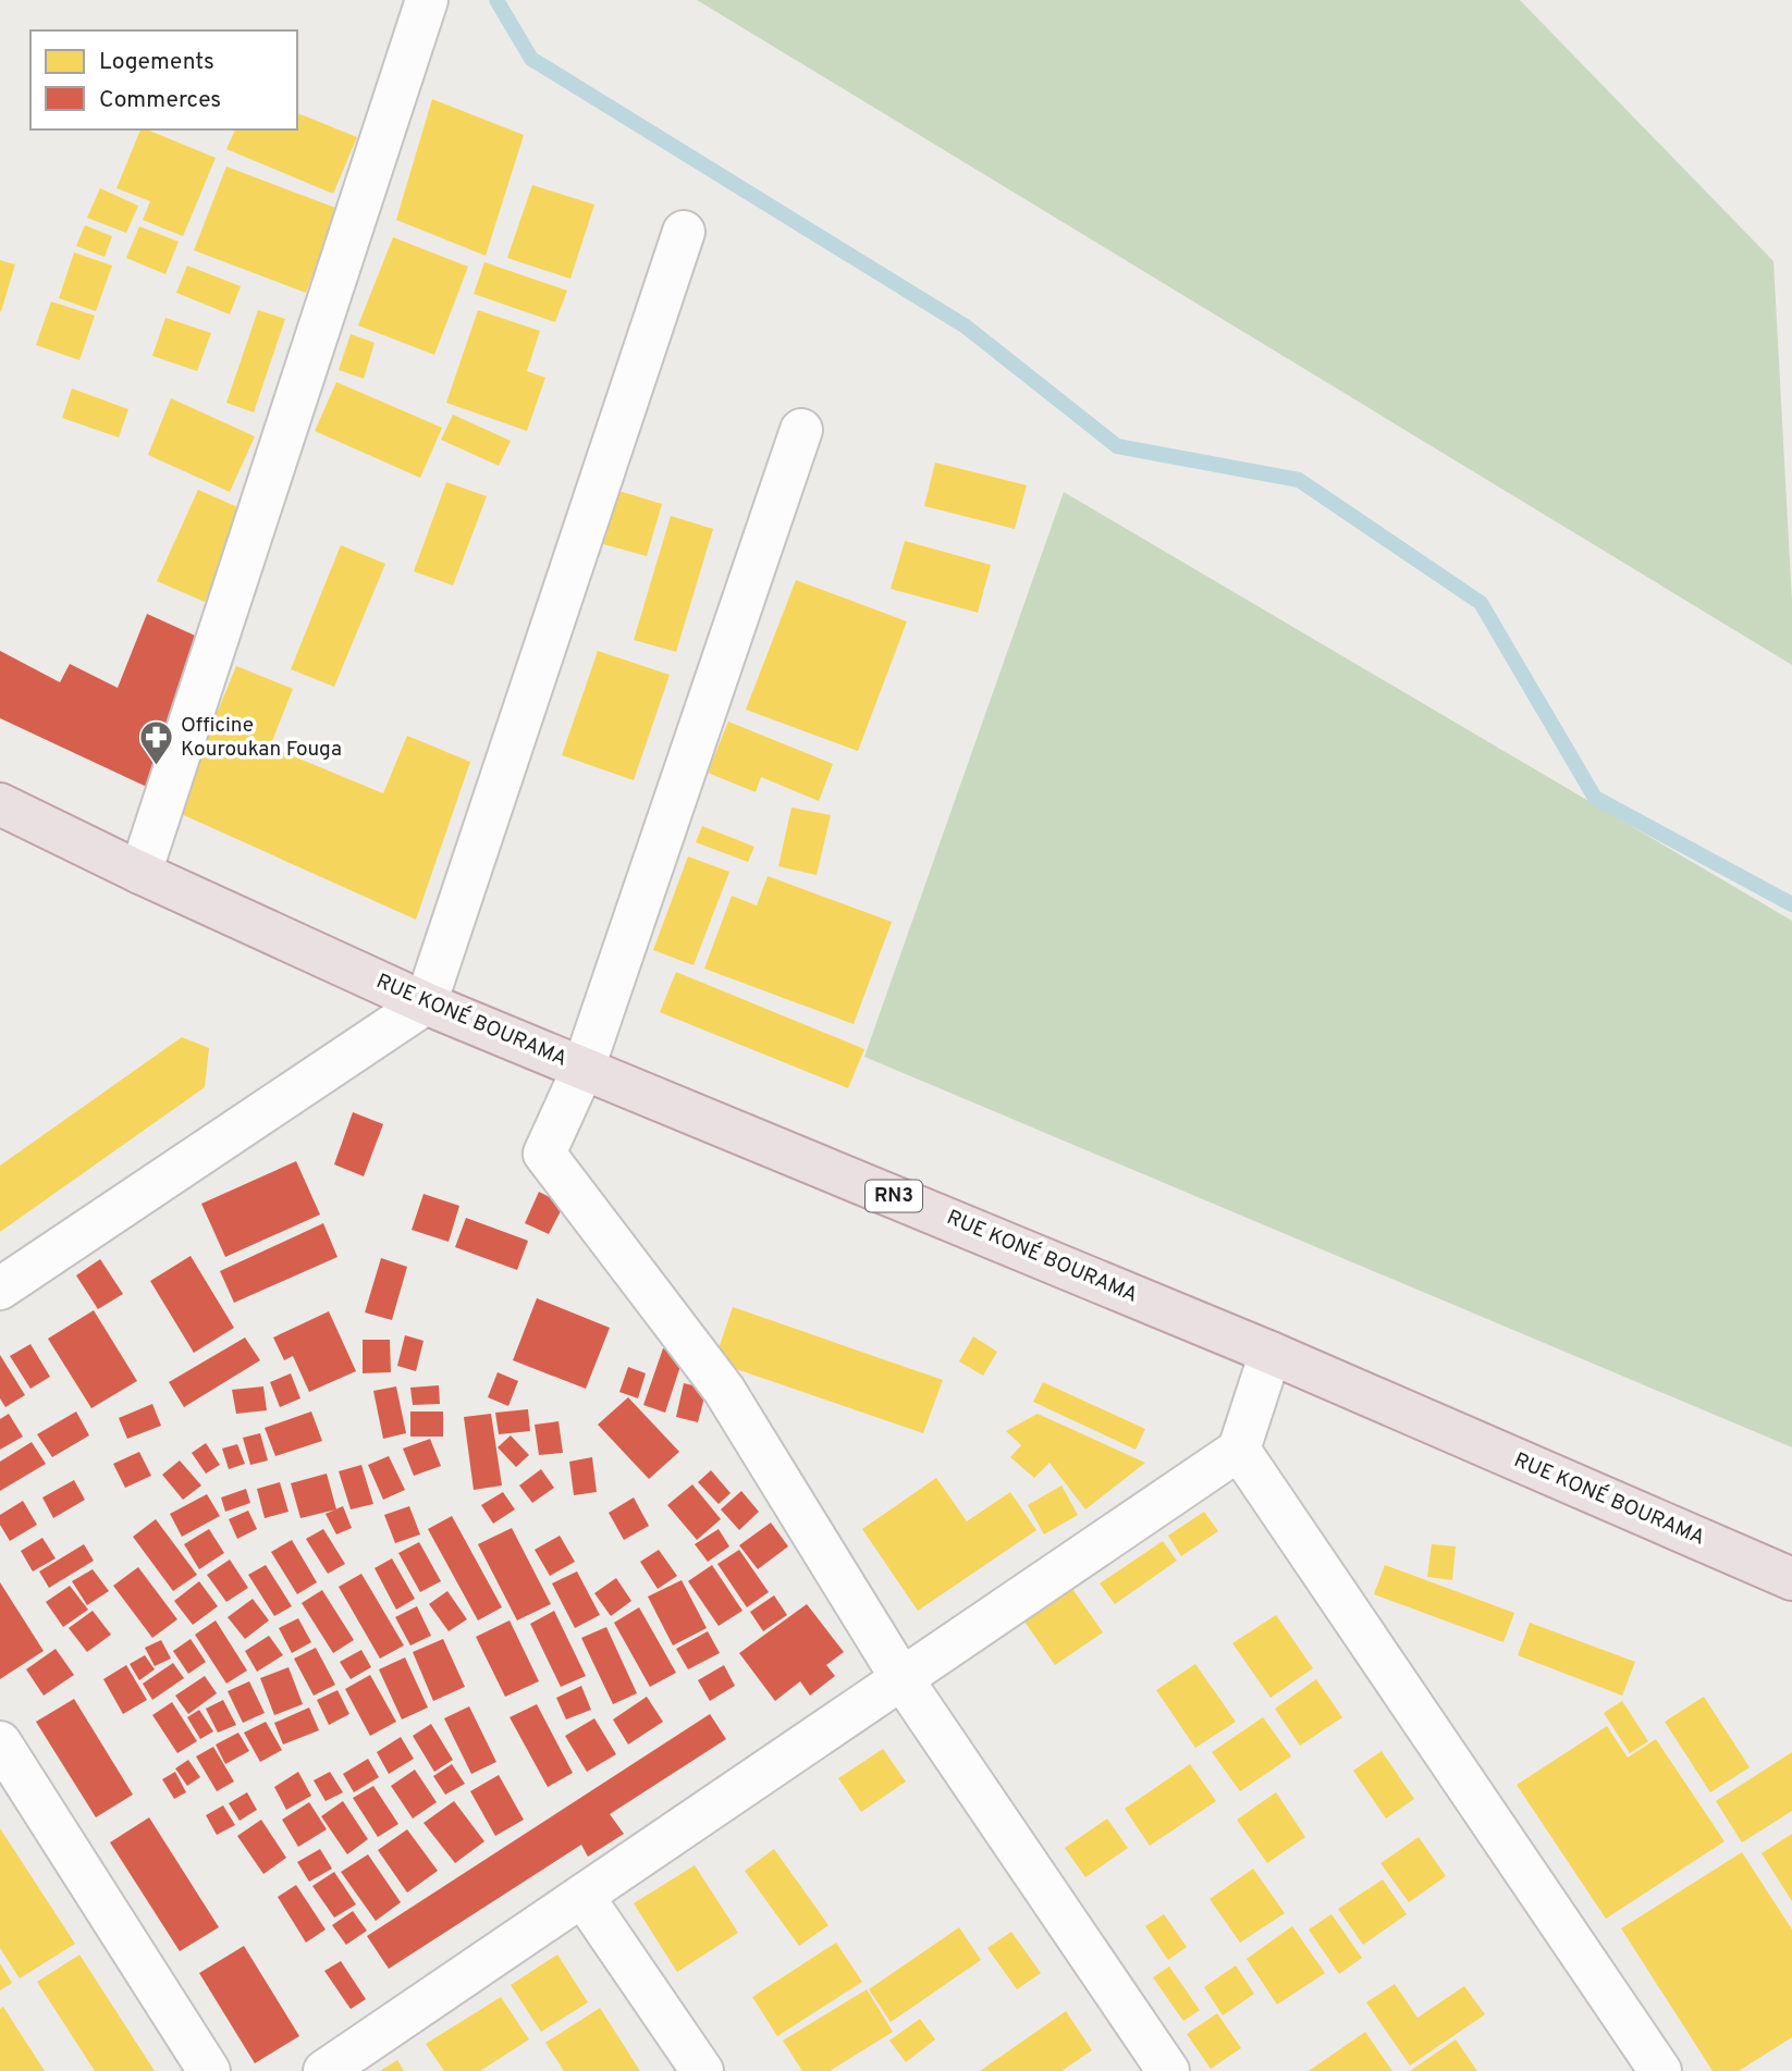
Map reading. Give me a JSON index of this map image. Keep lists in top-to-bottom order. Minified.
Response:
{"streets":{"highway":["RUE KONÉ BOURAMA","RN3"]},"places":{"pharmacy":["Officine Kouroukan Fouga"]},"legend":["Logements","Commerces"]}
